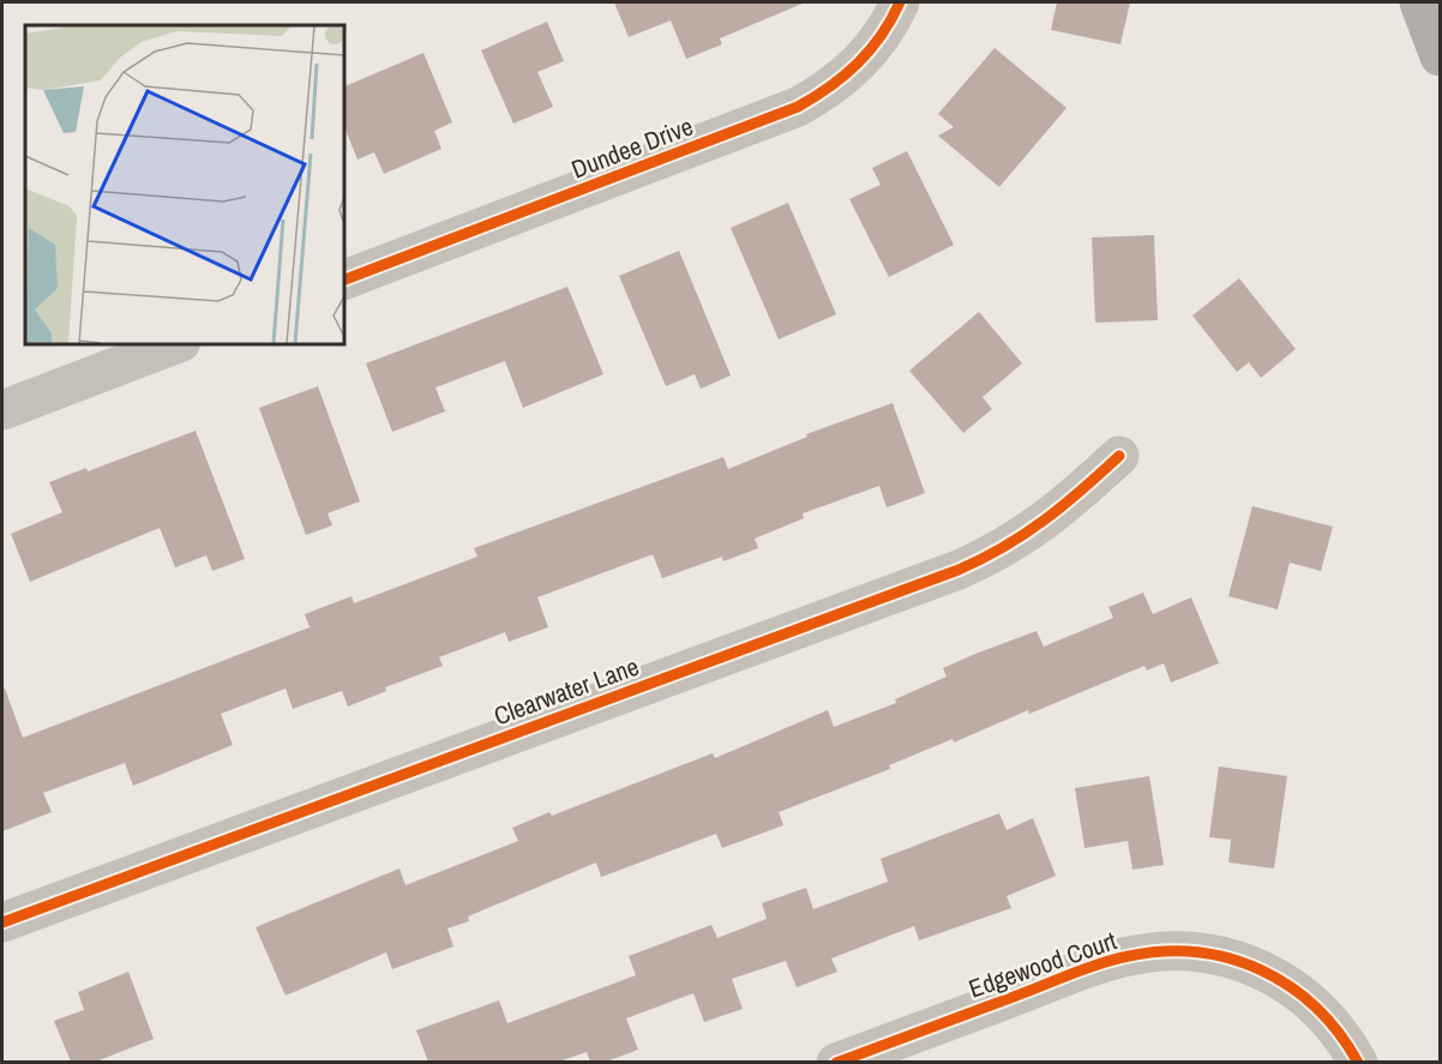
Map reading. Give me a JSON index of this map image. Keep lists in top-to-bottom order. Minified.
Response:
{"streets":{"street":["Dundee Drive","Clearwater Lane","Edgewood Court"]}}
